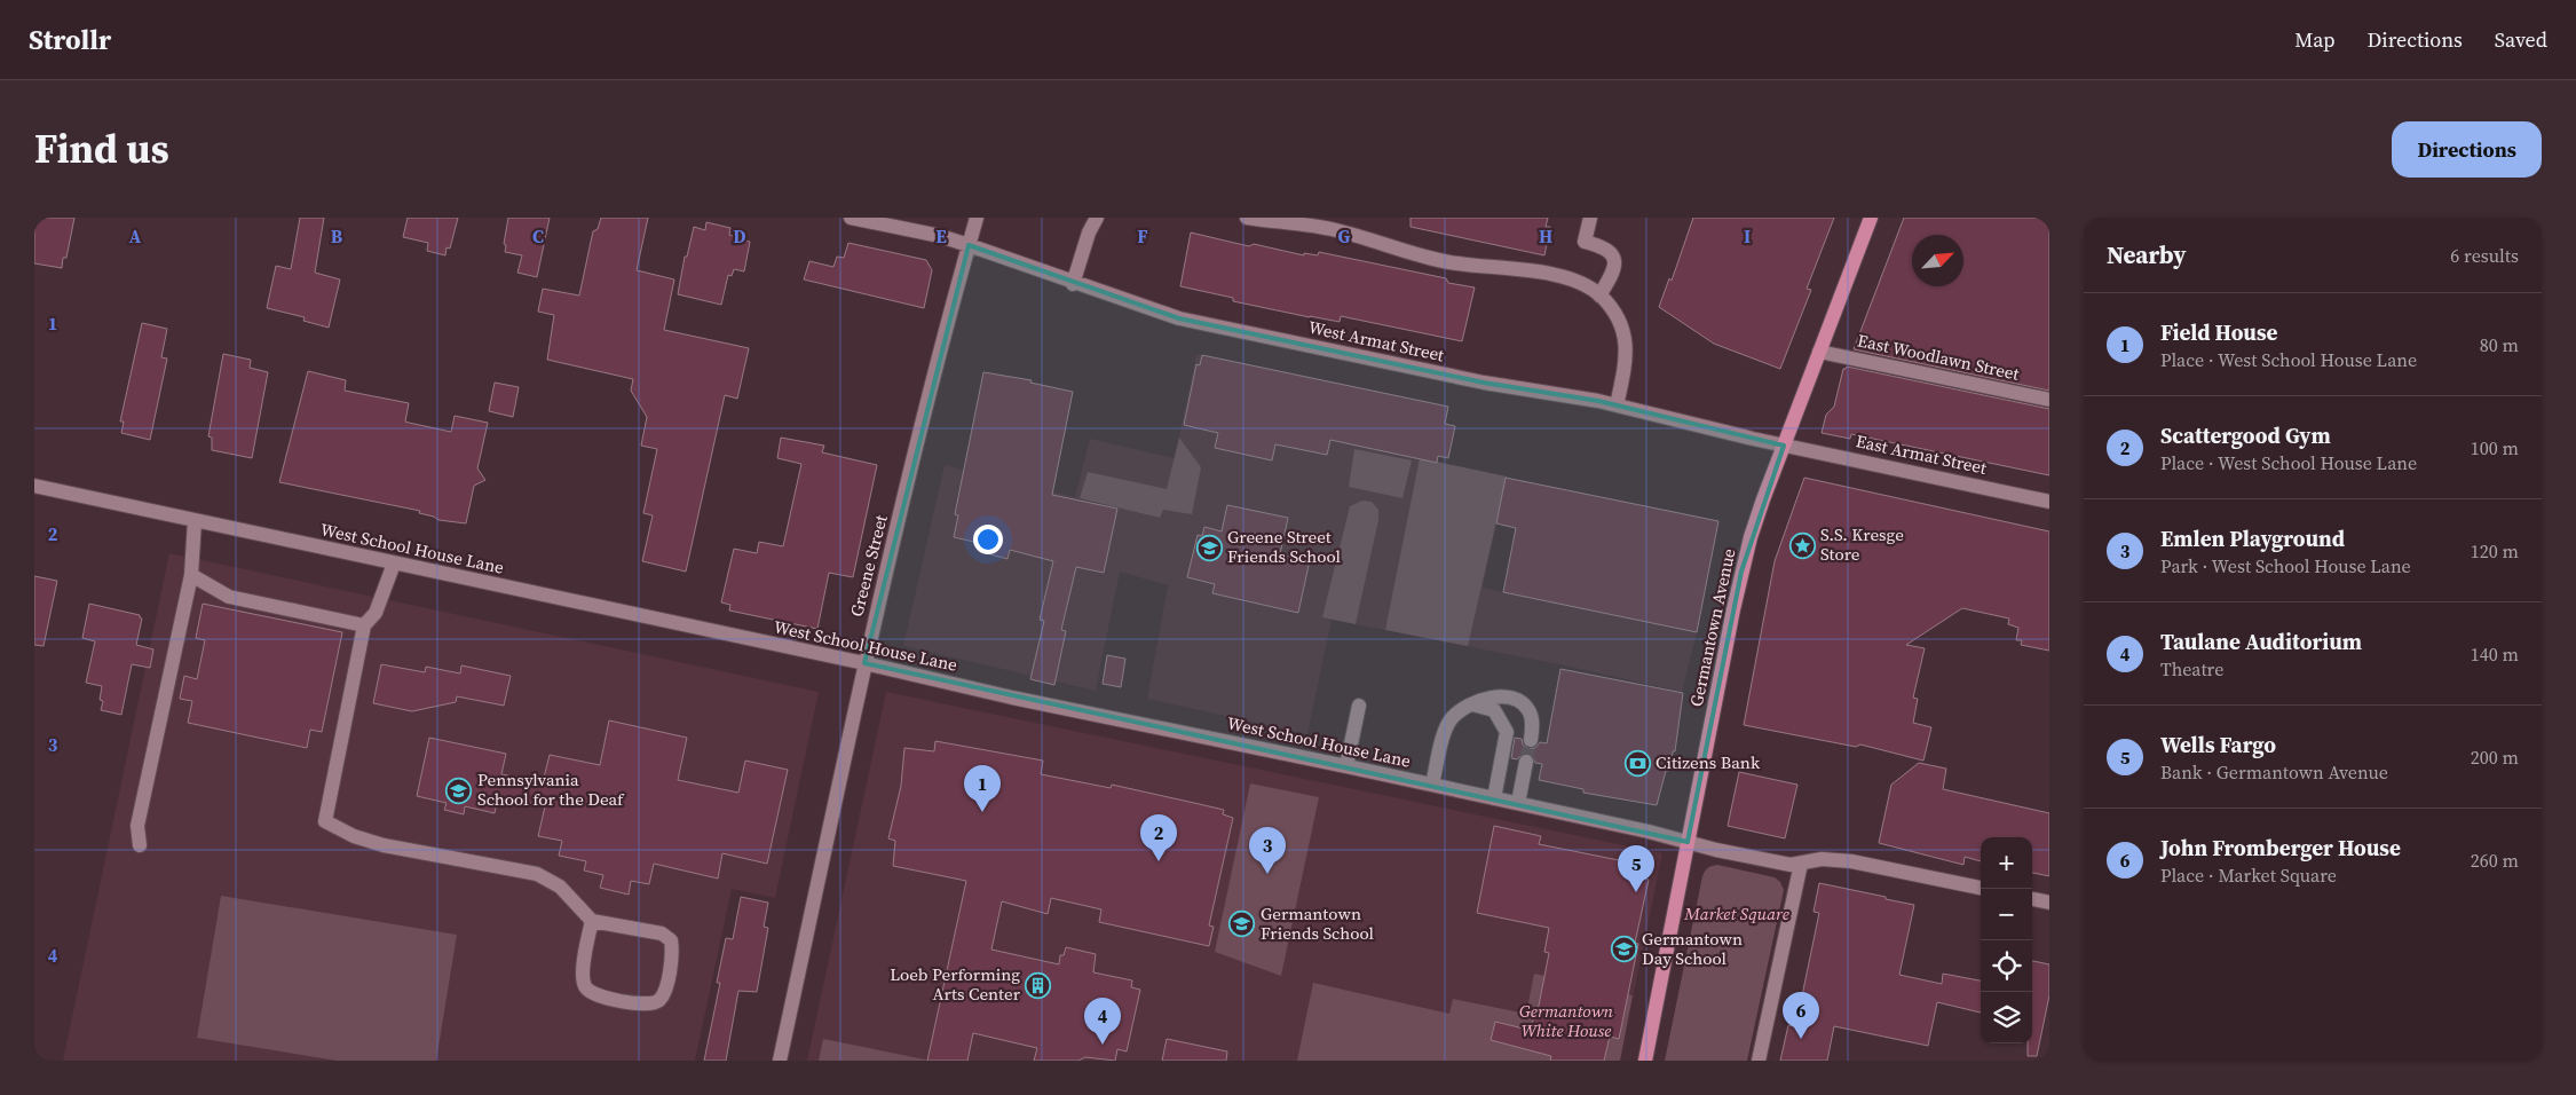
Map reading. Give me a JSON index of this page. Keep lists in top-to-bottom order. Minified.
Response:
{"streets":{"main road":["Germantown Avenue"],"street":["West Armat Street","East Woodlawn Street","East Armat Street","West School House Lane","Greene Street"]},"crossings":[["West Armat Street","East Armat Street"],["West Armat Street","Greene Street"],["West Armat Street","Germantown Avenue"],["East Woodlawn Street","Germantown Avenue"],["East Armat Street","Germantown Avenue"],["West School House Lane","Greene Street"],["West School House Lane","Germantown Avenue"]],"parks":["Market Square","Germantown White House"],"places":{"place":["S.S. Kresge Store"],"school or university":["Greene Street Friends School","Pennsylvania School for the Deaf","Germantown Friends School","Germantown Day School"],"bank":["Citizens Bank"],"building":["Loeb Performing Arts Center"]},"north":"top right","page":{"header":"Strollr","nav":["Map","Directions","Saved"],"title":"Find us","buttons":"Directions","heading":["Nearby","6 results"],"list":[{"mark":"1","name":"Field House","note":"Place · West School House Lane","value":"80 m"},{"mark":"2","name":"Scattergood Gym","note":"Place · West School House Lane","value":"100 m"},{"mark":"3","name":"Emlen Playground","note":"Park · West School House Lane","value":"120 m"},{"mark":"4","name":"Taulane Auditorium","note":"Theatre","value":"140 m"},{"mark":"5","name":"Wells Fargo","note":"Bank · Germantown Avenue","value":"200 m"},{"mark":"6","name":"John Fromberger House","note":"Place · Market Square","value":"260 m"}],"pins":["1","2","3","5","6","4"],"map_buttons":["+","−"]},"grid":{"columns":["A","B","C","D","E","F","G","H","I"],"rows":["1","2","3","4"]}}
